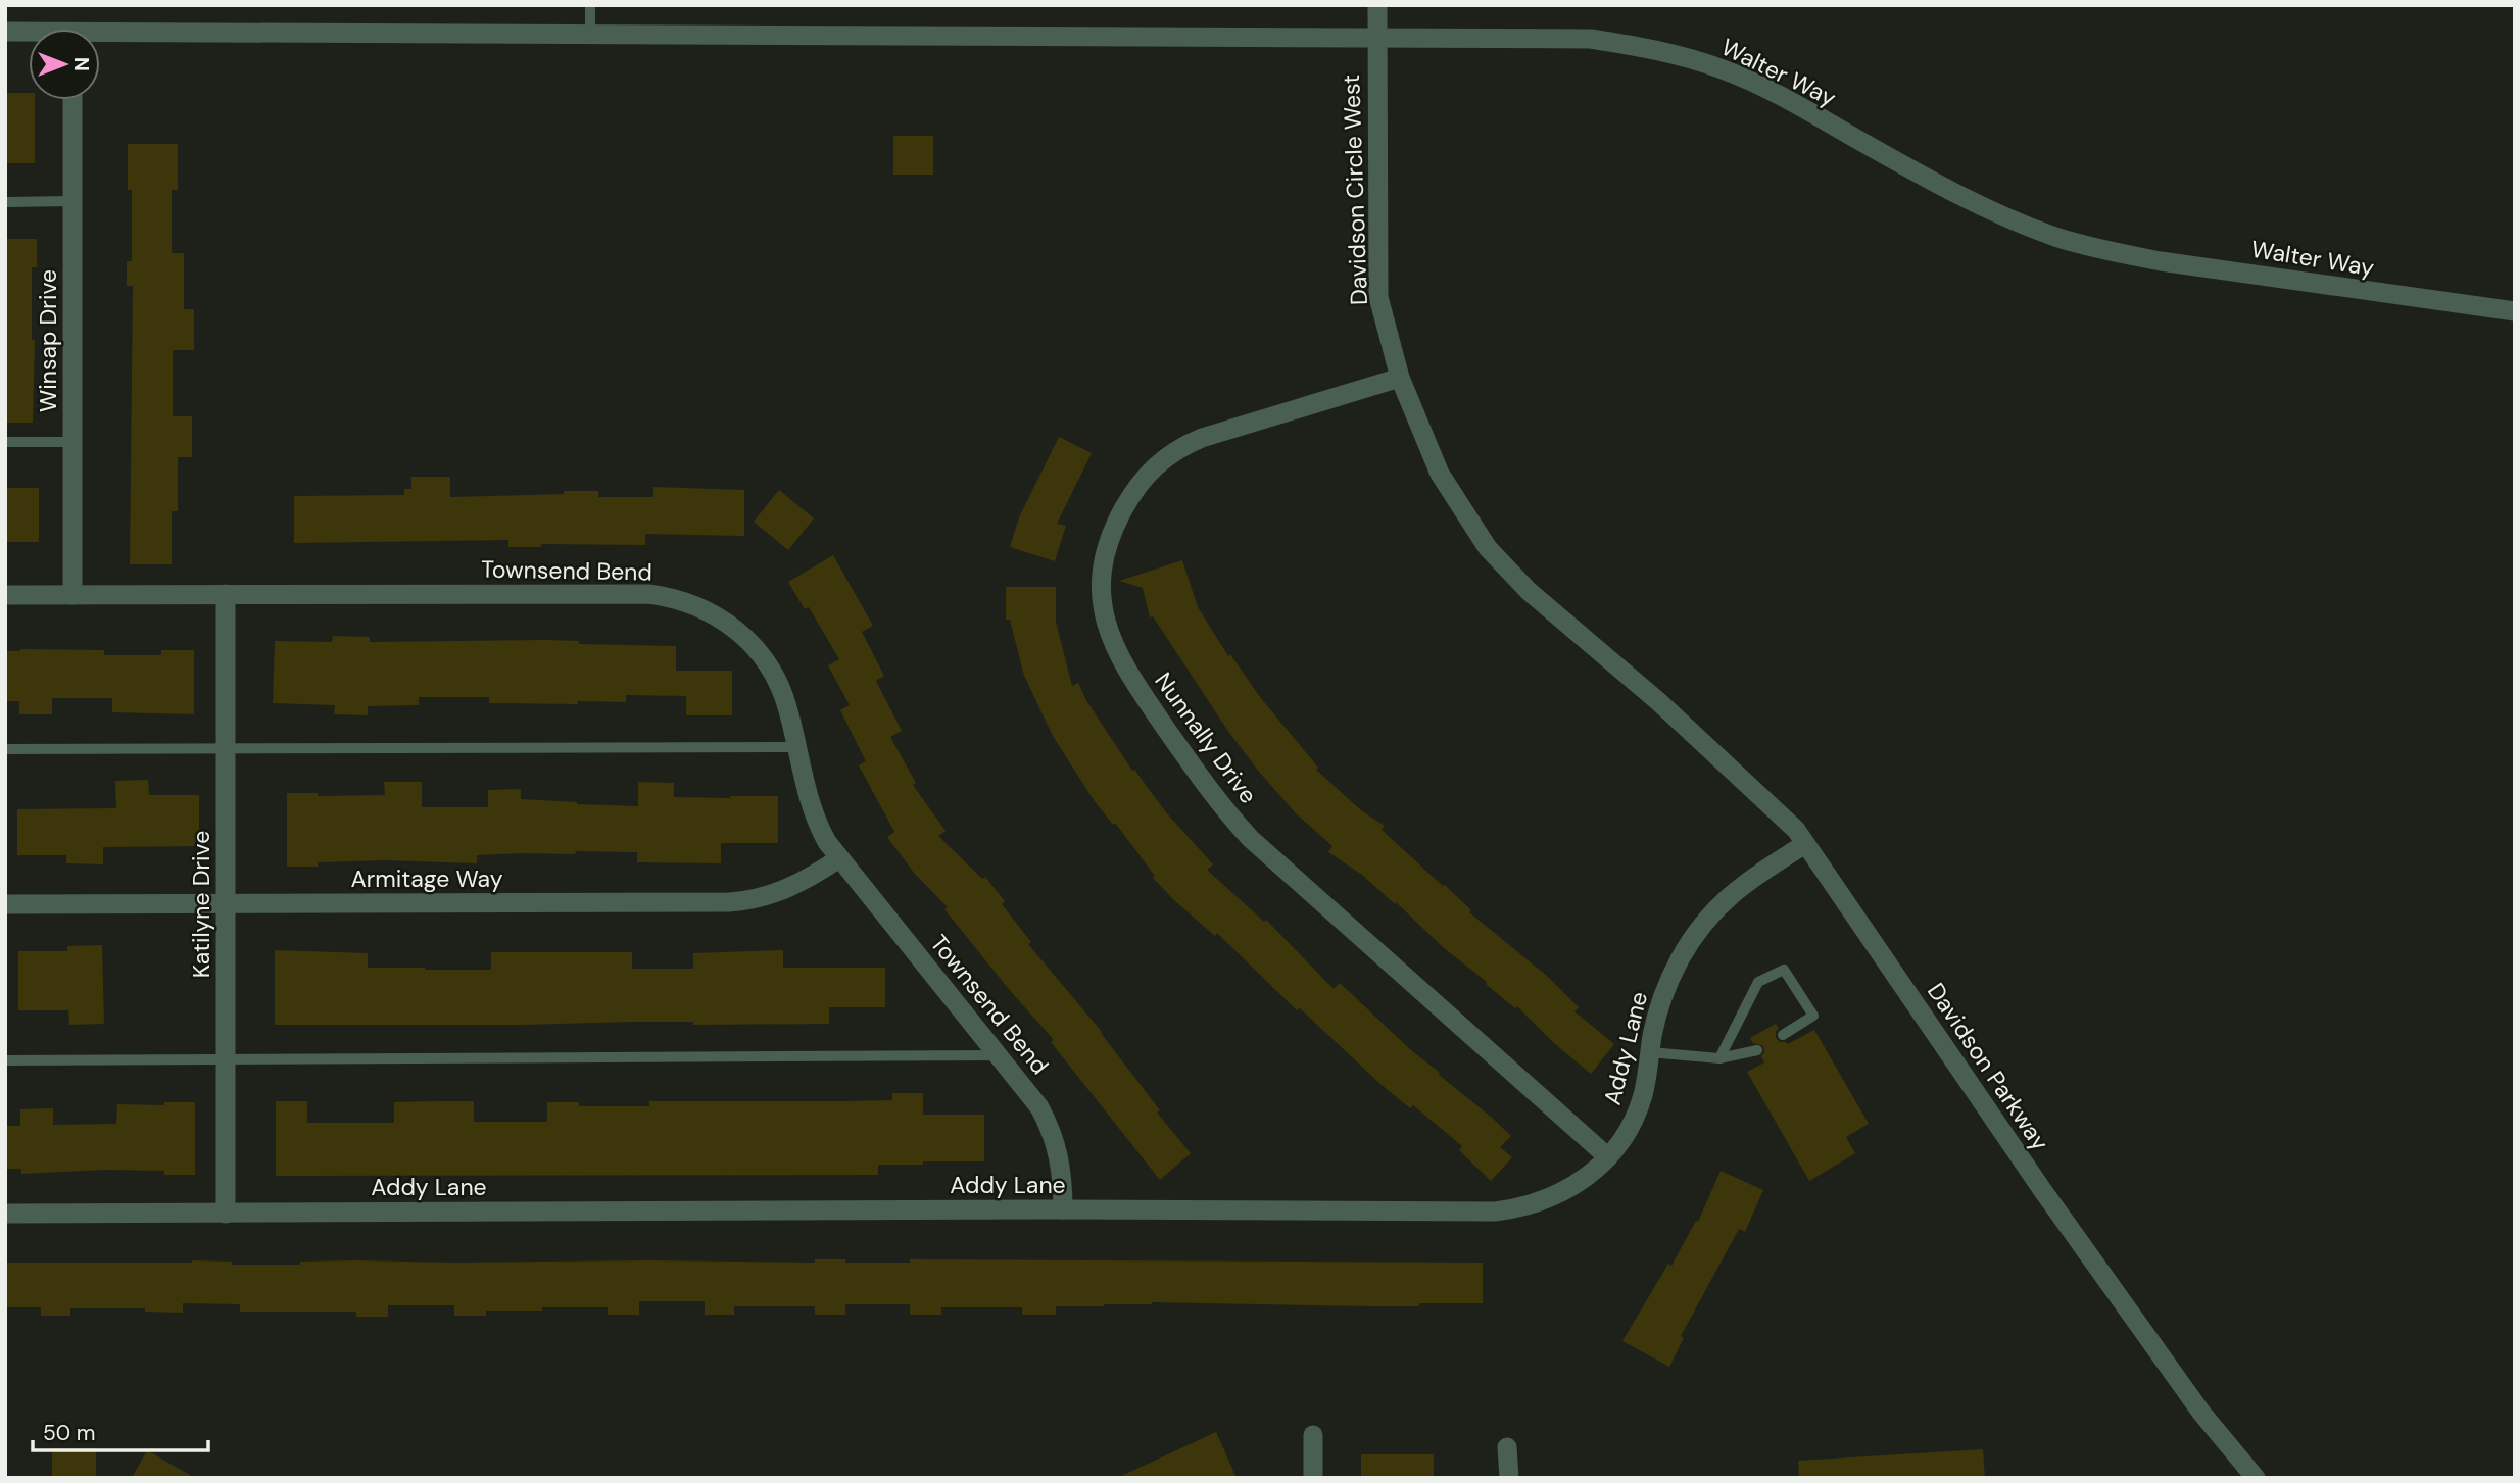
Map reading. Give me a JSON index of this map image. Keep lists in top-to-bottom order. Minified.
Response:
{"streets":{"street":["Walter Way","Davidson Circle West","Winsap Drive","Townsend Bend","Nunnally Drive","Armitage Way","Katilyne Drive","Addy Lane","Davidson Parkway"]},"crossings":[["Walter Way","Davidson Circle West"],["Davidson Circle West","Nunnally Drive"],["Davidson Circle West","Davidson Parkway"],["Winsap Drive","Townsend Bend"],["Townsend Bend","Armitage Way"],["Townsend Bend","Katilyne Drive"],["Townsend Bend","Addy Lane"],["Nunnally Drive","Addy Lane"],["Armitage Way","Katilyne Drive"],["Katilyne Drive","Addy Lane"],["Addy Lane","Davidson Parkway"]],"scale_bar":"50 m","north":"right"}
